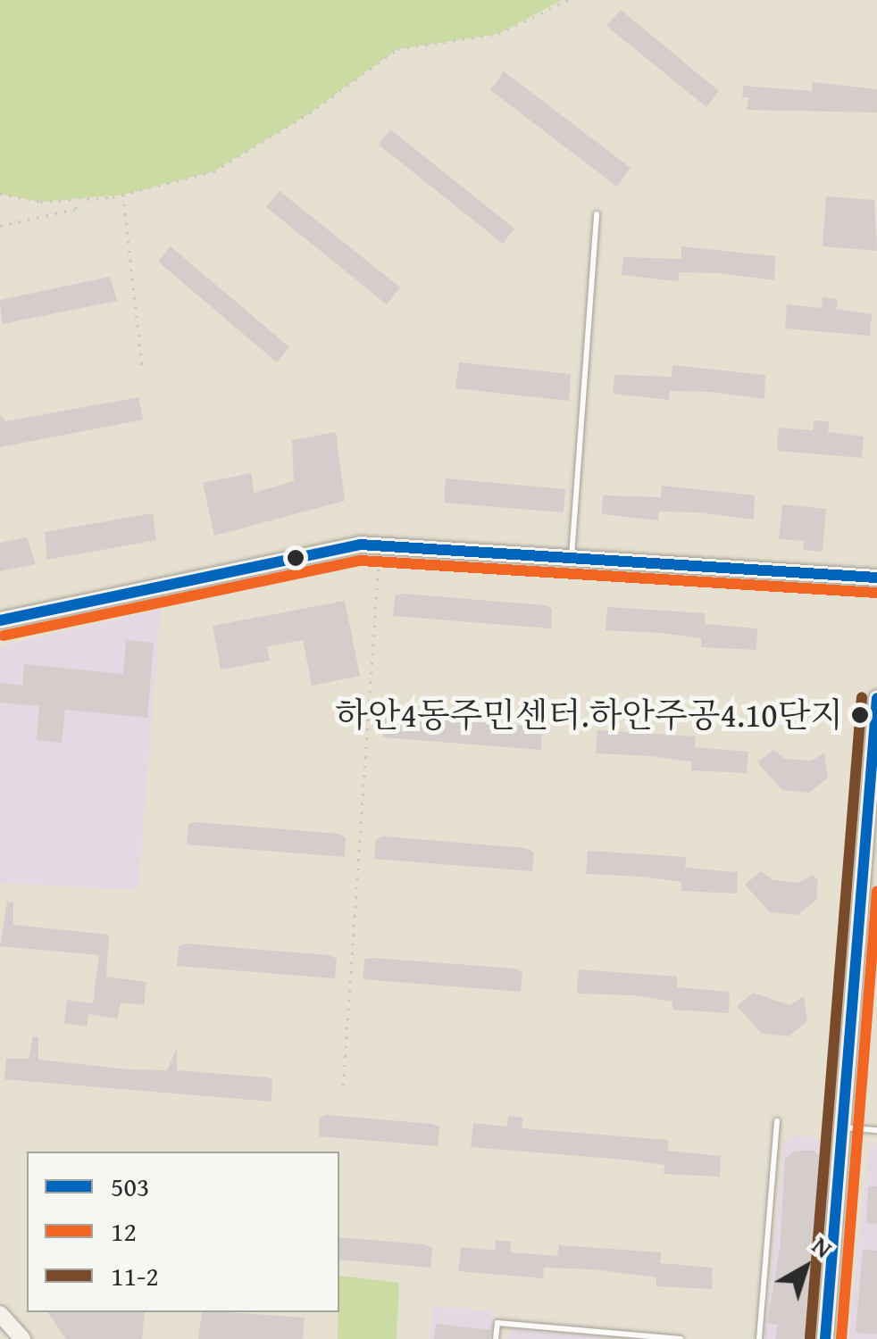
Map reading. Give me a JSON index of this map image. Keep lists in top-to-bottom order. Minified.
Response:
{"places":["하안4동주민센터.하안주공4.10단지"],"lines":["transit line 503","transit line 12","transit line 11-2"],"legend":["503","12","11-2"],"north":"top right"}
